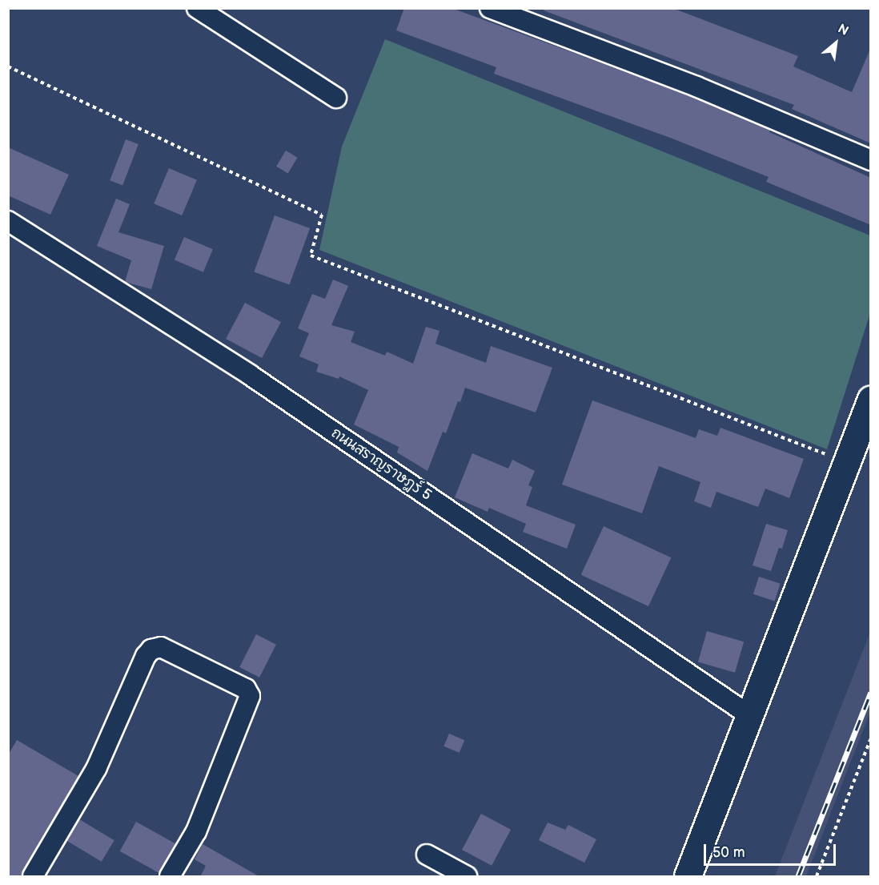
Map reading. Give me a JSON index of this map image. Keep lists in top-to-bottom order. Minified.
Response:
{"streets":{"street":["ถนนสราญราษฎร์ 5"]},"scale_bar":"50 m","north":"top right"}
